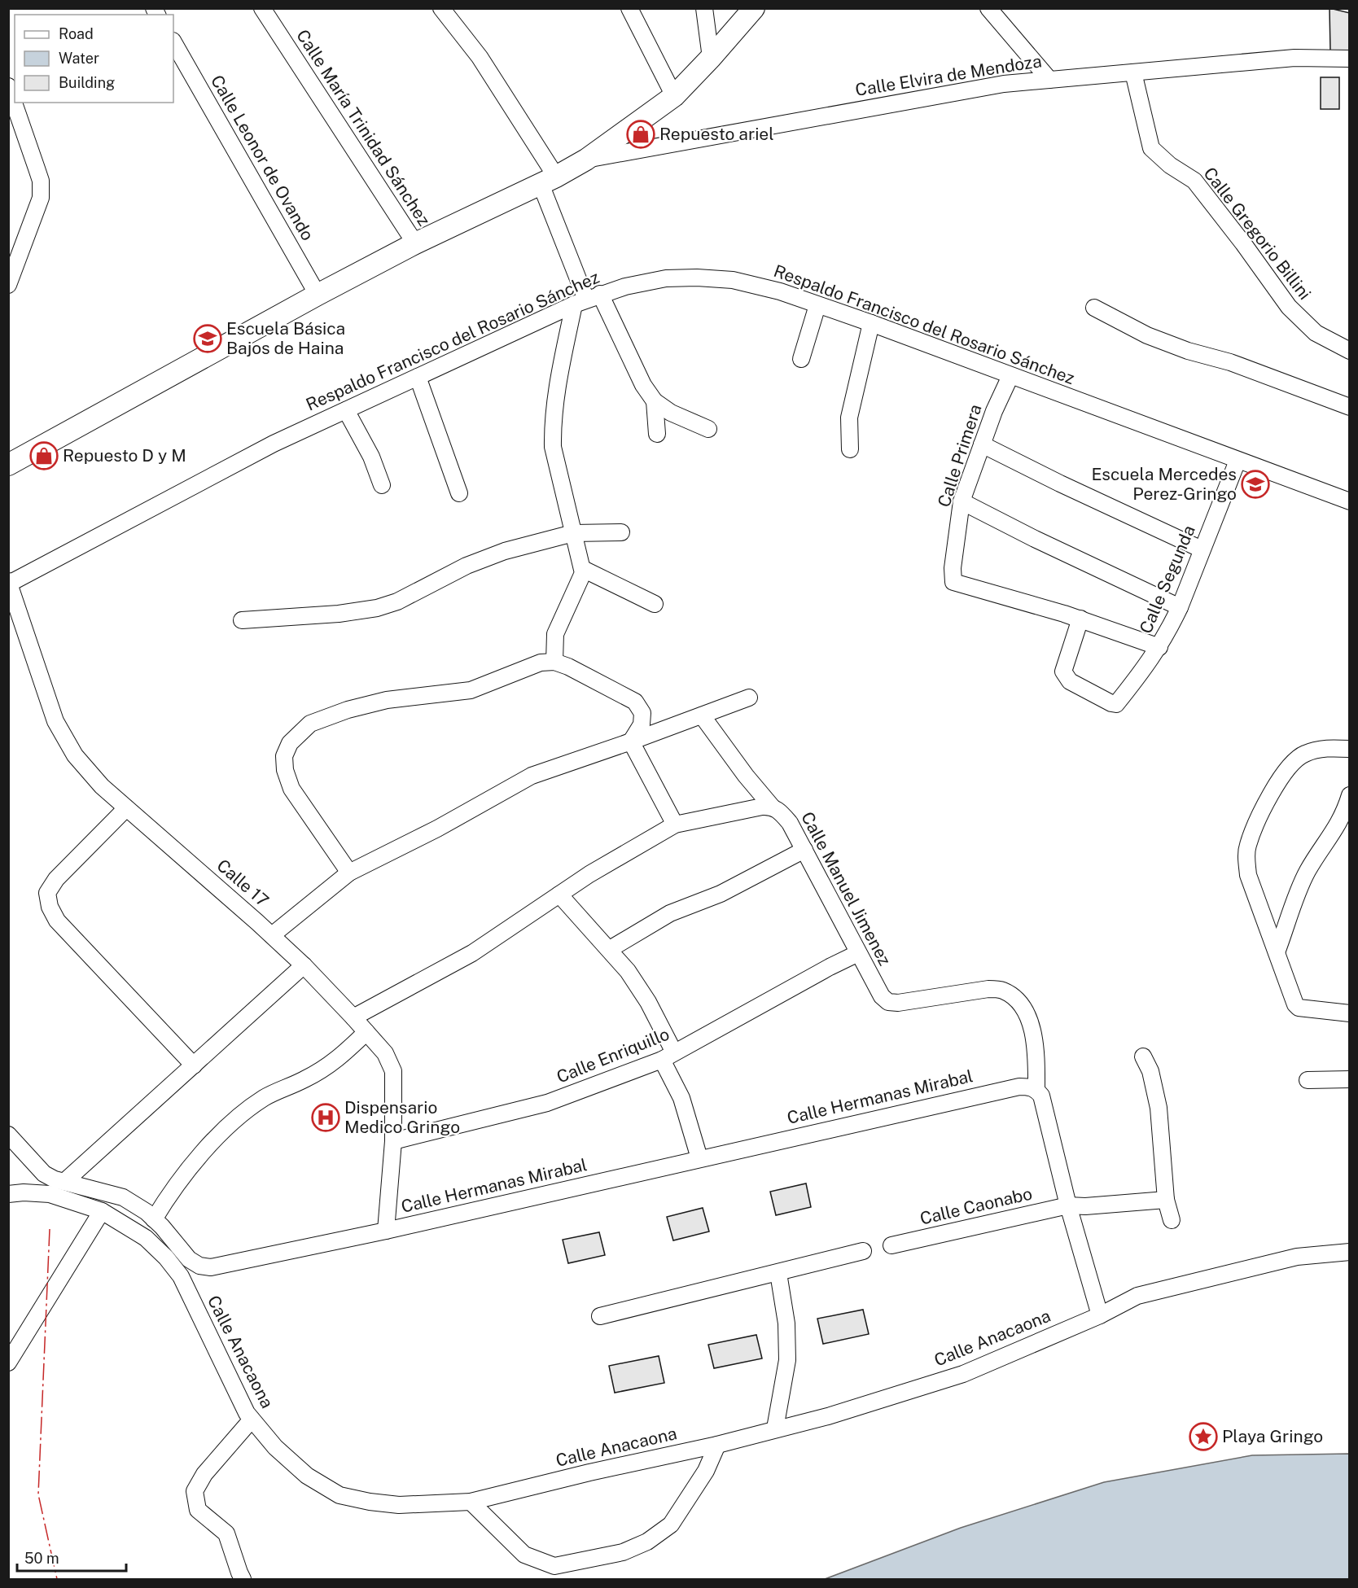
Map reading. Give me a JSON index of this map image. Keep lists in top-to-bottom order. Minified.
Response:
{"streets":{"street":["Calle Elvira de Mendoza","Calle María Trinidad Sánchez","Calle Leonor de Ovando","Calle Gregorio Billini","Respaldo Francisco del Rosario Sánchez","Calle Primera","Calle Segunda","Calle 17","Calle Manuel Jimenez","Calle Enriquillo","Calle Hermanas Mirabal","Calle Caonabo","Calle Anacaona"]},"crossings":[["Calle Elvira de Mendoza","Calle Gregorio Billini"],["Respaldo Francisco del Rosario Sánchez","Calle Primera"],["Respaldo Francisco del Rosario Sánchez","Calle Segunda"],["Respaldo Francisco del Rosario Sánchez","Calle 17"],["Calle Primera","Calle Segunda"],["Calle 17","Calle Enriquillo"],["Calle 17","Calle Hermanas Mirabal"],["Calle Manuel Jimenez","Calle Enriquillo"],["Calle Manuel Jimenez","Calle Hermanas Mirabal"]],"places":{"shop":["Repuesto ariel","Repuesto D y M"],"school or university":["Escuela Básica Bajos de Haina","Escuela Mercedes Perez-Gringo"],"hospital":["Dispensario Medico Gringo"],"place":["Playa Gringo"]},"legend":["Road","Water","Building"],"scale_bar":"50 m"}
